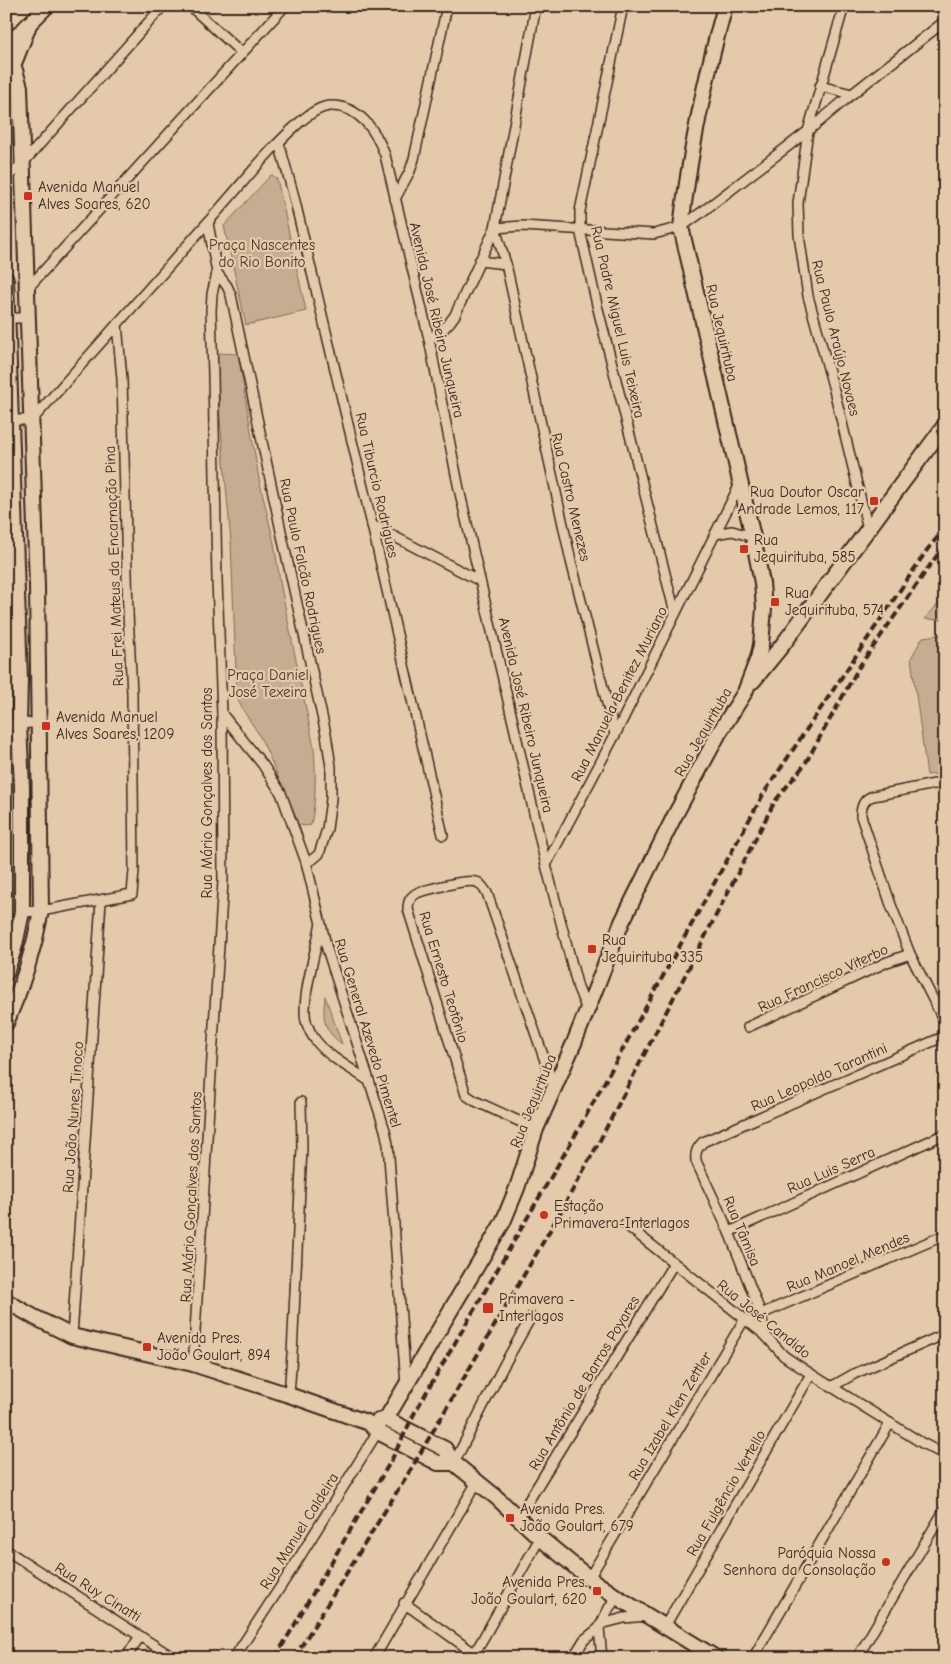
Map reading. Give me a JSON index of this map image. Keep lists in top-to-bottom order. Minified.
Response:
{"streets":{"main road":["Rua Jequirituba"],"street":["Avenida José Ribeiro Junqueira","Rua Padre Miguel Luis Teixeira","Rua Paulo Araújo Novaes","Rua Tiburcio Rodrigues","Rua Castro Menezes","Rua Frei Mateus da Encarnação Pina","Rua Paulo Falcão Rodrigues","Rua Manuela Benitez Muriano","Rua Mário Gonçalves dos Santos","Rua Ernesto Teotônio","Rua Francisco Viterbo","Rua General Azevedo Pimentel","Rua Leopoldo Tarantini","Rua João Nunes Tinoco","Rua Luis Serra","Rua Tâmisa","Rua Manoel Mendes","Rua José Candido","Rua Antônio de Barros Poyares","Rua Izabel Klen Zettler","Rua Fulgêncio Vertello","Rua Manuel Caldeira","Rua Ruy Cinatti"]},"crossings":[["Avenida José Ribeiro Junqueira","Rua Jequirituba"],["Avenida José Ribeiro Junqueira","Rua Tiburcio Rodrigues"],["Avenida José Ribeiro Junqueira","Rua Frei Mateus da Encarnação Pina"],["Avenida José Ribeiro Junqueira","Rua Manuela Benitez Muriano"],["Avenida José Ribeiro Junqueira","Rua Mário Gonçalves dos Santos"],["Rua Padre Miguel Luis Teixeira","Rua Manuela Benitez Muriano"],["Rua Jequirituba","Rua Manuela Benitez Muriano"],["Rua Jequirituba","Rua Ernesto Teotônio"],["Rua Jequirituba","Rua General Azevedo Pimentel"],["Rua Castro Menezes","Rua Manuela Benitez Muriano"],["Rua Frei Mateus da Encarnação Pina","Rua João Nunes Tinoco"],["Rua Paulo Falcão Rodrigues","Rua Mário Gonçalves dos Santos"],["Rua Paulo Falcão Rodrigues","Rua General Azevedo Pimentel"],["Rua Mário Gonçalves dos Santos","Rua General Azevedo Pimentel"],["Rua Leopoldo Tarantini","Rua Tâmisa"],["Rua Luis Serra","Rua Tâmisa"],["Rua Tâmisa","Rua Manoel Mendes"],["Rua Tâmisa","Rua José Candido"],["Rua José Candido","Rua Antônio de Barros Poyares"],["Rua José Candido","Rua Izabel Klen Zettler"],["Rua José Candido","Rua Fulgêncio Vertello"]],"parks":["Praça Nascentes do Rio Bonito","Praça Daniel José Texeira"],"places":{"transit":["Avenida Manuel Alves Soares, 620","Rua Doutor Oscar Andrade Lemos, 117","Rua Jequirituba, 585","Rua Jequirituba, 574","Avenida Manuel Alves Soares, 1209","Rua Jequirituba, 335","Primavera - Interlagos","Avenida Pres. João Goulart, 894","Avenida Pres. João Goulart, 679","Avenida Pres. João Goulart, 620"],"other":["Estação Primavera-Interlagos","Paróquia Nossa Senhora da Consolação"]}}
